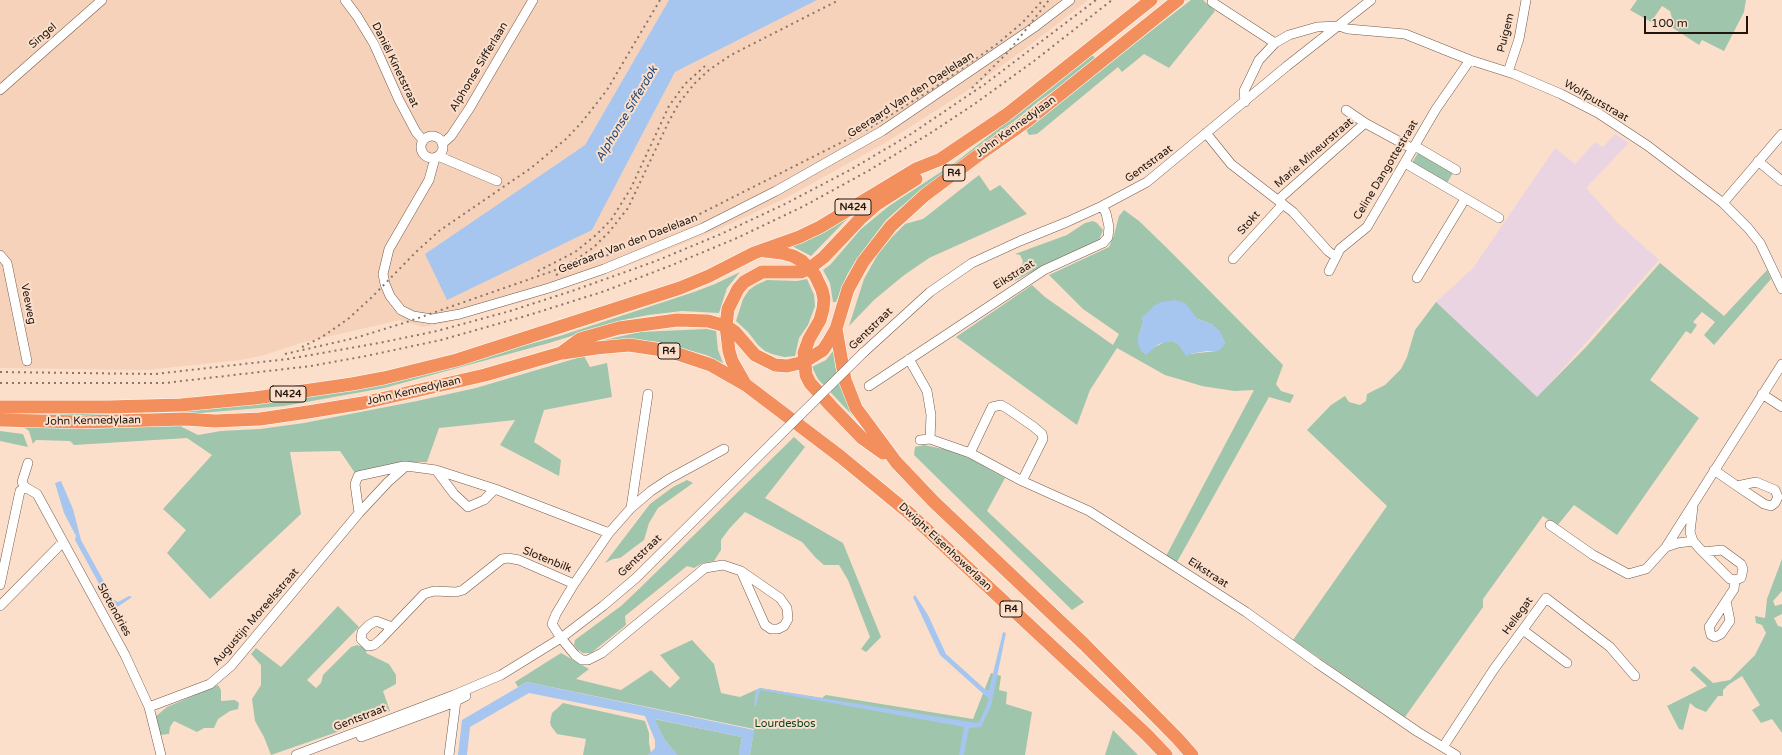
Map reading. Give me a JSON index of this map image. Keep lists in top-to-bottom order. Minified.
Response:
{"streets":{"highway":["John Kennedylaan","R4","N424","Dwight Eisenhowerlaan"],"street":["Puigem","Singel","Daniël Kinetstraat","Alphonse Sifferlaan","Geeraard Van den Daelelaan","Wolfputstraat","Marie Mineurstraat","Gentstraat","Celine Dangottestraat","Stokt","Eikstraat","Veeweg","Slotenbilk","Slotendries","Hellegat","Augustijn Moreelsstraat"]},"crossings":[["Puigem","Wolfputstraat"],["Daniël Kinetstraat","Alphonse Sifferlaan"],["Daniël Kinetstraat","Geeraard Van den Daelelaan"],["Alphonse Sifferlaan","Geeraard Van den Daelelaan"],["Wolfputstraat","Gentstraat"],["Wolfputstraat","Celine Dangottestraat"],["John Kennedylaan","R4"],["John Kennedylaan","Dwight Eisenhowerlaan"],["Marie Mineurstraat","Celine Dangottestraat"],["Marie Mineurstraat","Stokt"],["Gentstraat","Eikstraat"],["Eikstraat","Hellegat"],["Slotendries","Augustijn Moreelsstraat"]],"water":["Alphonse Sifferdok"],"parks":["Lourdesbos"],"scale_bar":"100 m"}
